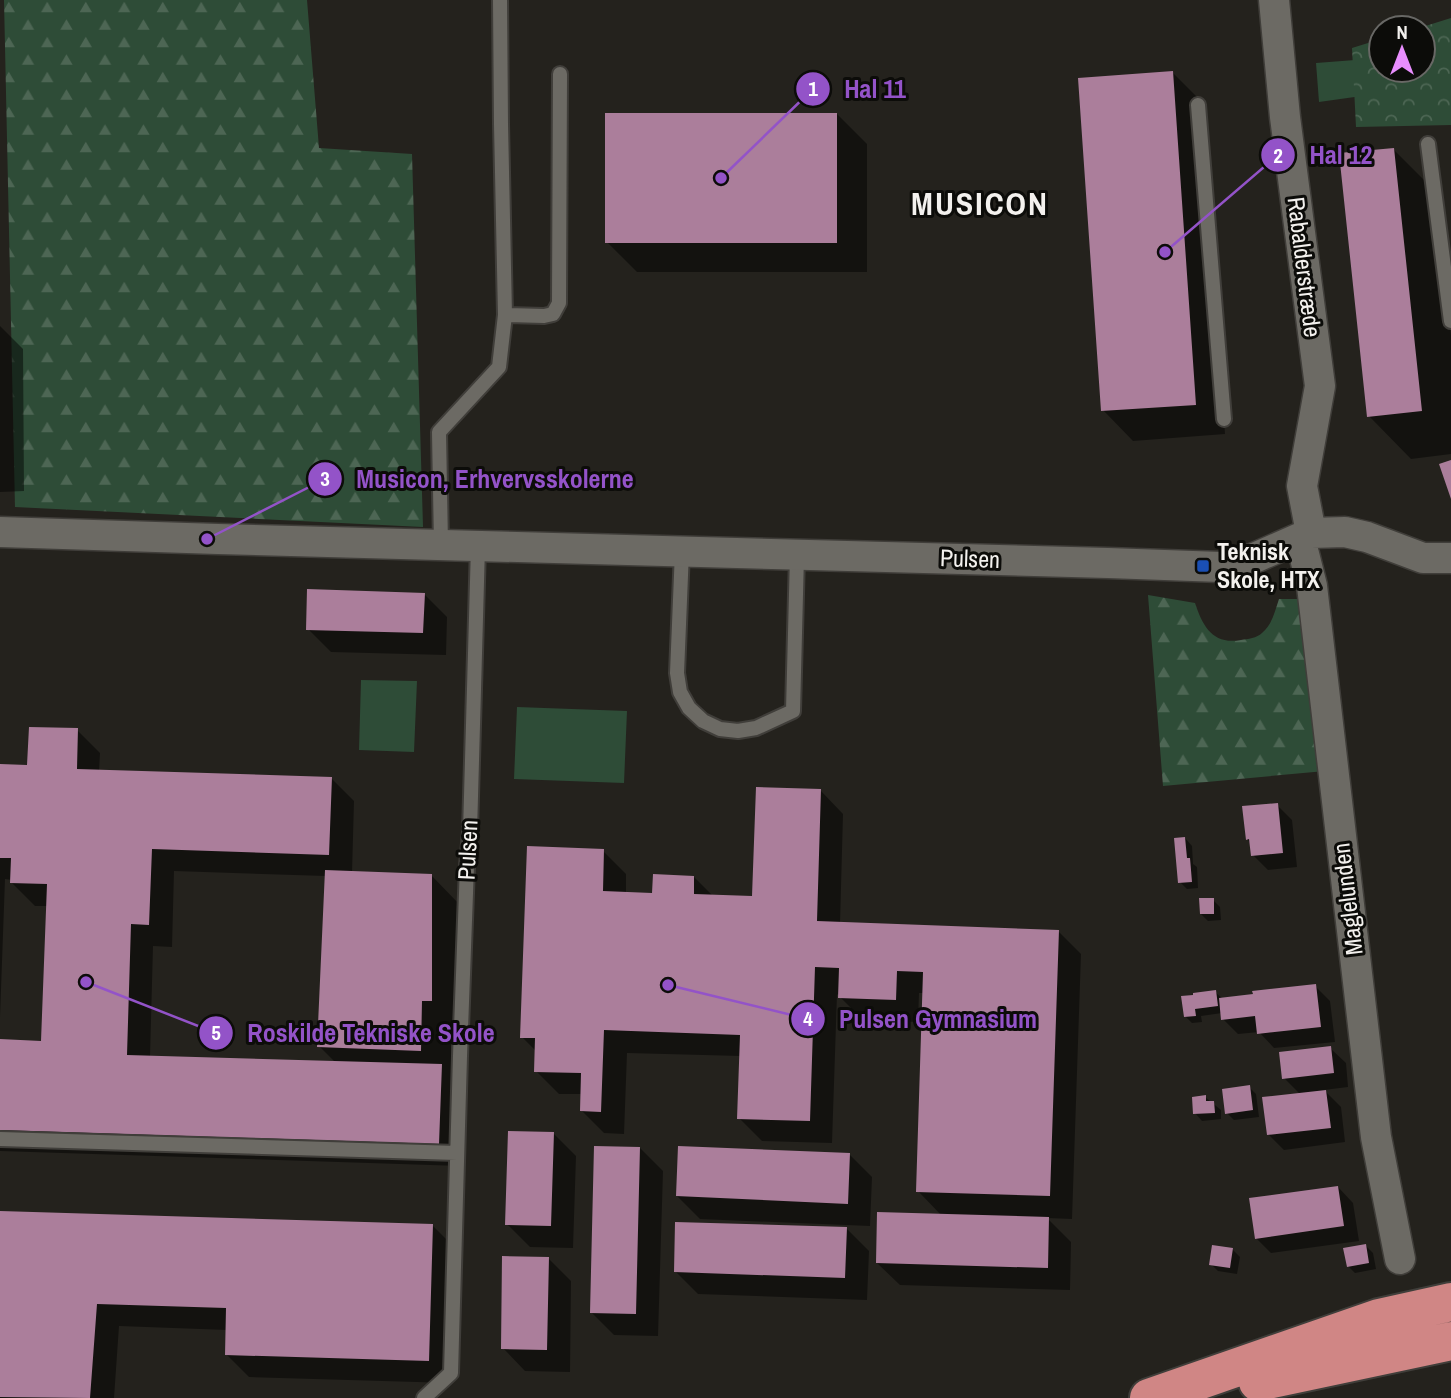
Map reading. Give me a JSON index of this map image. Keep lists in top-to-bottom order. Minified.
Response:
{"streets":{"street":["Rabalderstræde","Pulsen","Maglelunden"]},"crossings":[["Rabalderstræde","Pulsen"],["Rabalderstræde","Maglelunden"],["Pulsen","Maglelunden"]],"districts":["MUSICON"],"places":{"other":["Hal 11","Hal 12","Musicon, Erhvervsskolerne","Roskilde Tekniske Skole","Pulsen Gymnasium"],"transit":["Teknisk Skole, HTX"]},"north":"top"}
